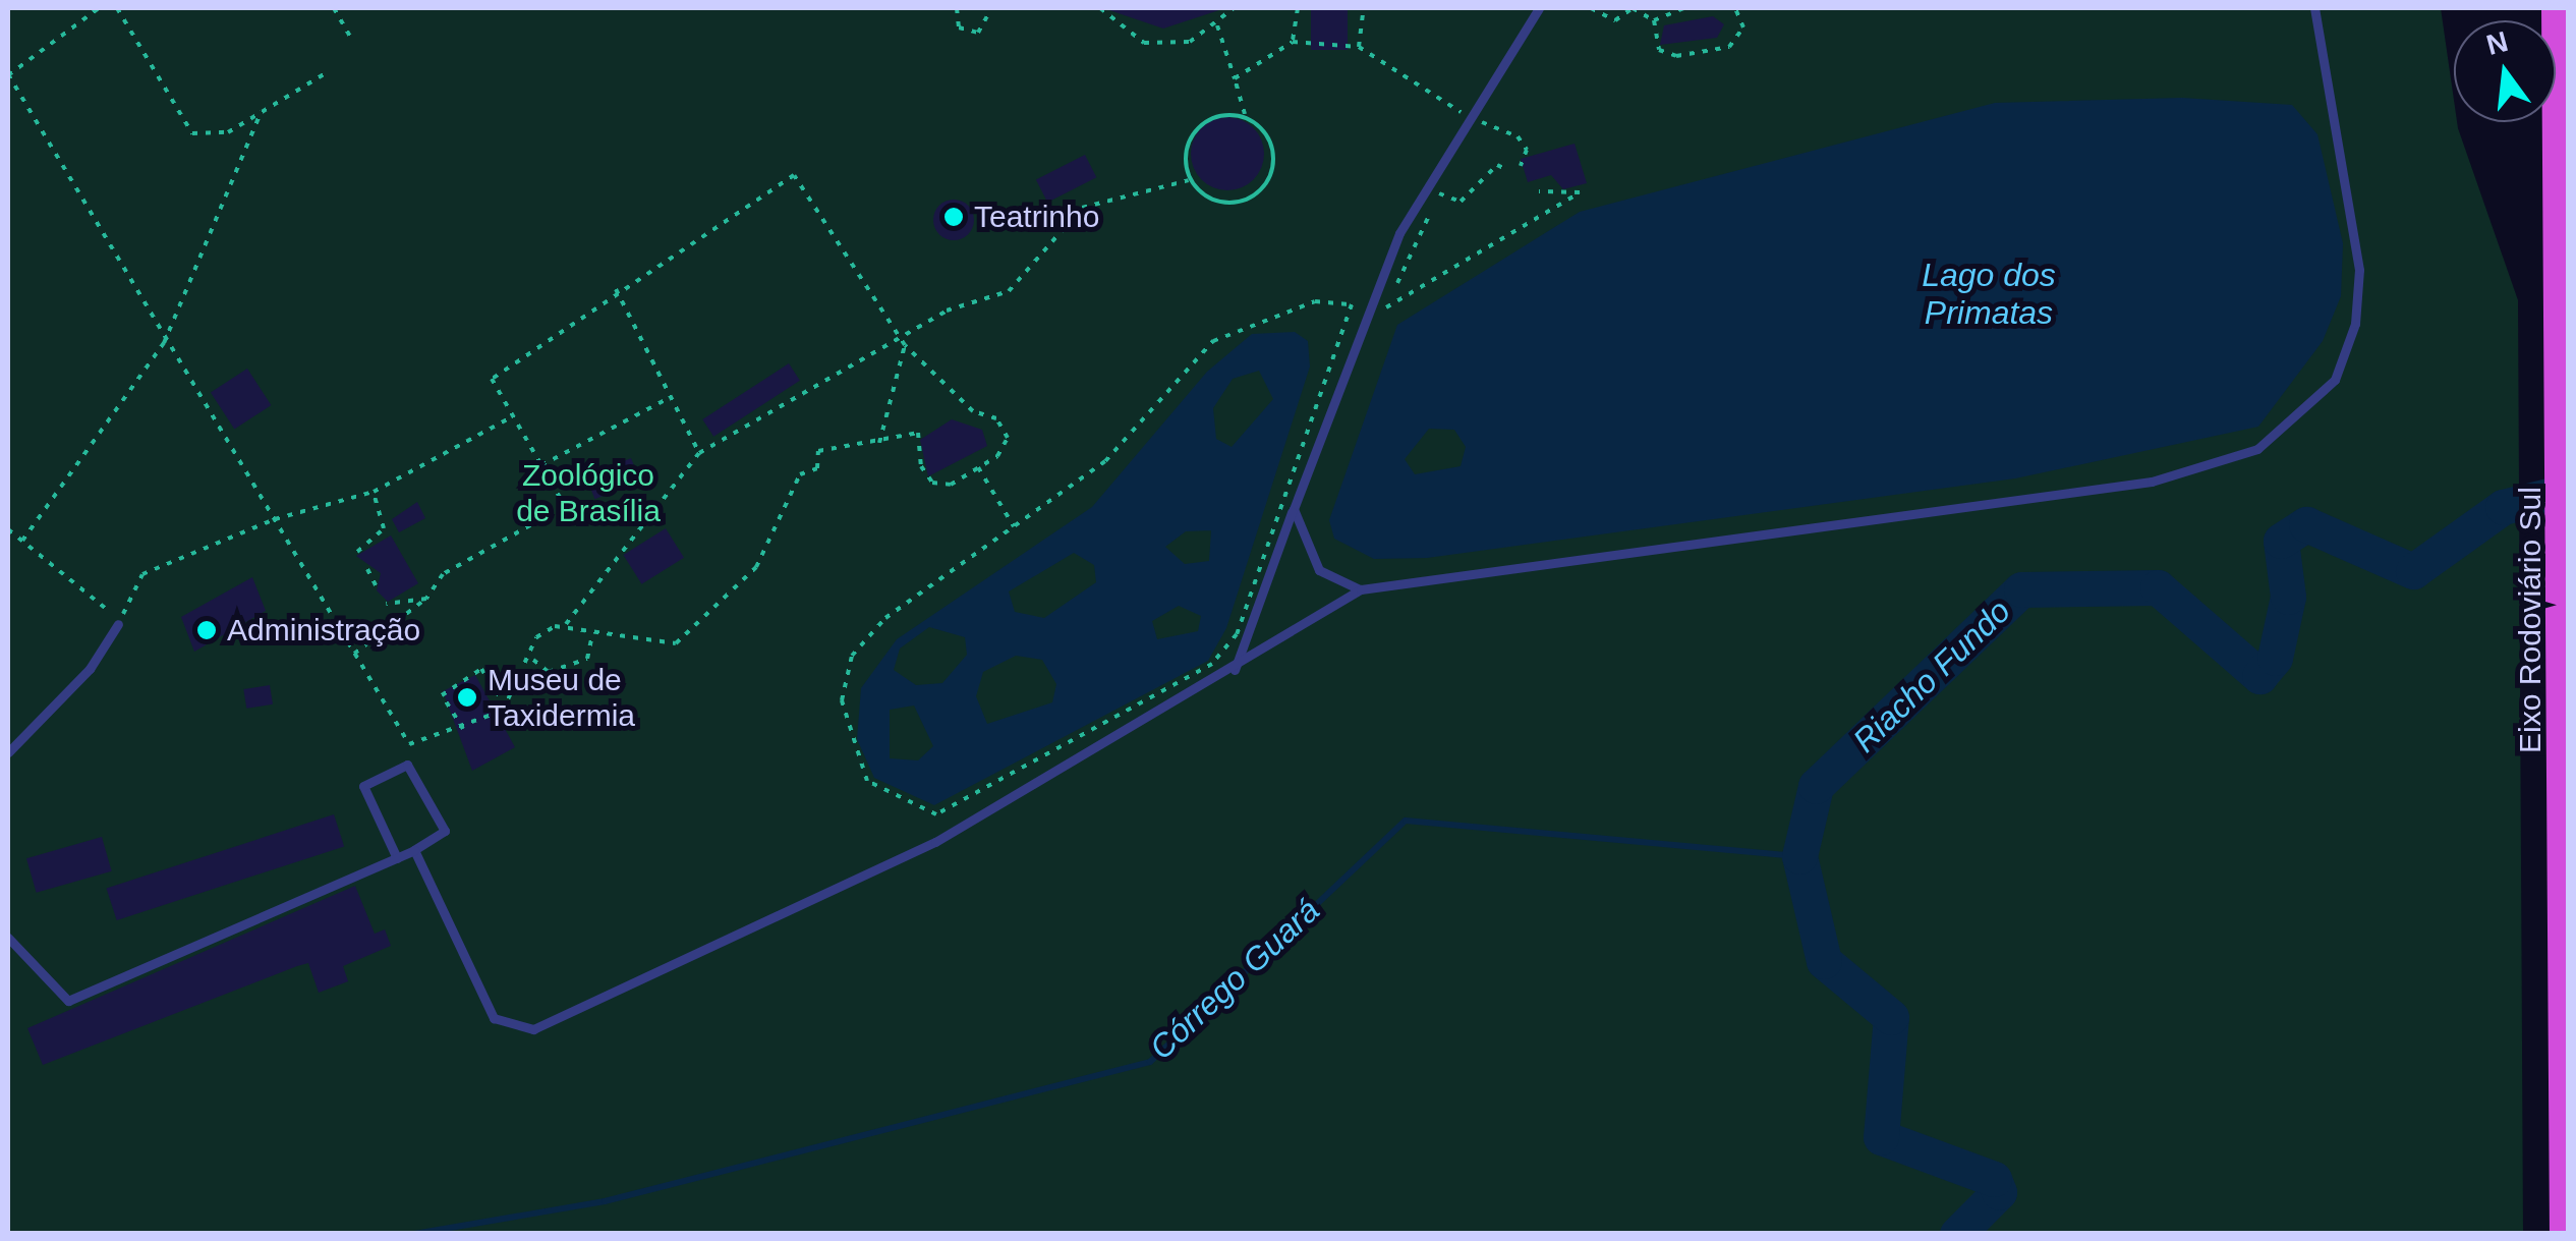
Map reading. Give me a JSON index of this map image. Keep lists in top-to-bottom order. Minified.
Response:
{"streets":{"highway":["Eixo Rodoviário Sul"]},"water":["Lago dos Primatas","Riacho Fundo","Córrego Guará"],"parks":["Zoológico de Brasília"],"places":["Teatrinho","Administração","Museu de Taxidermia"],"north":"top"}
